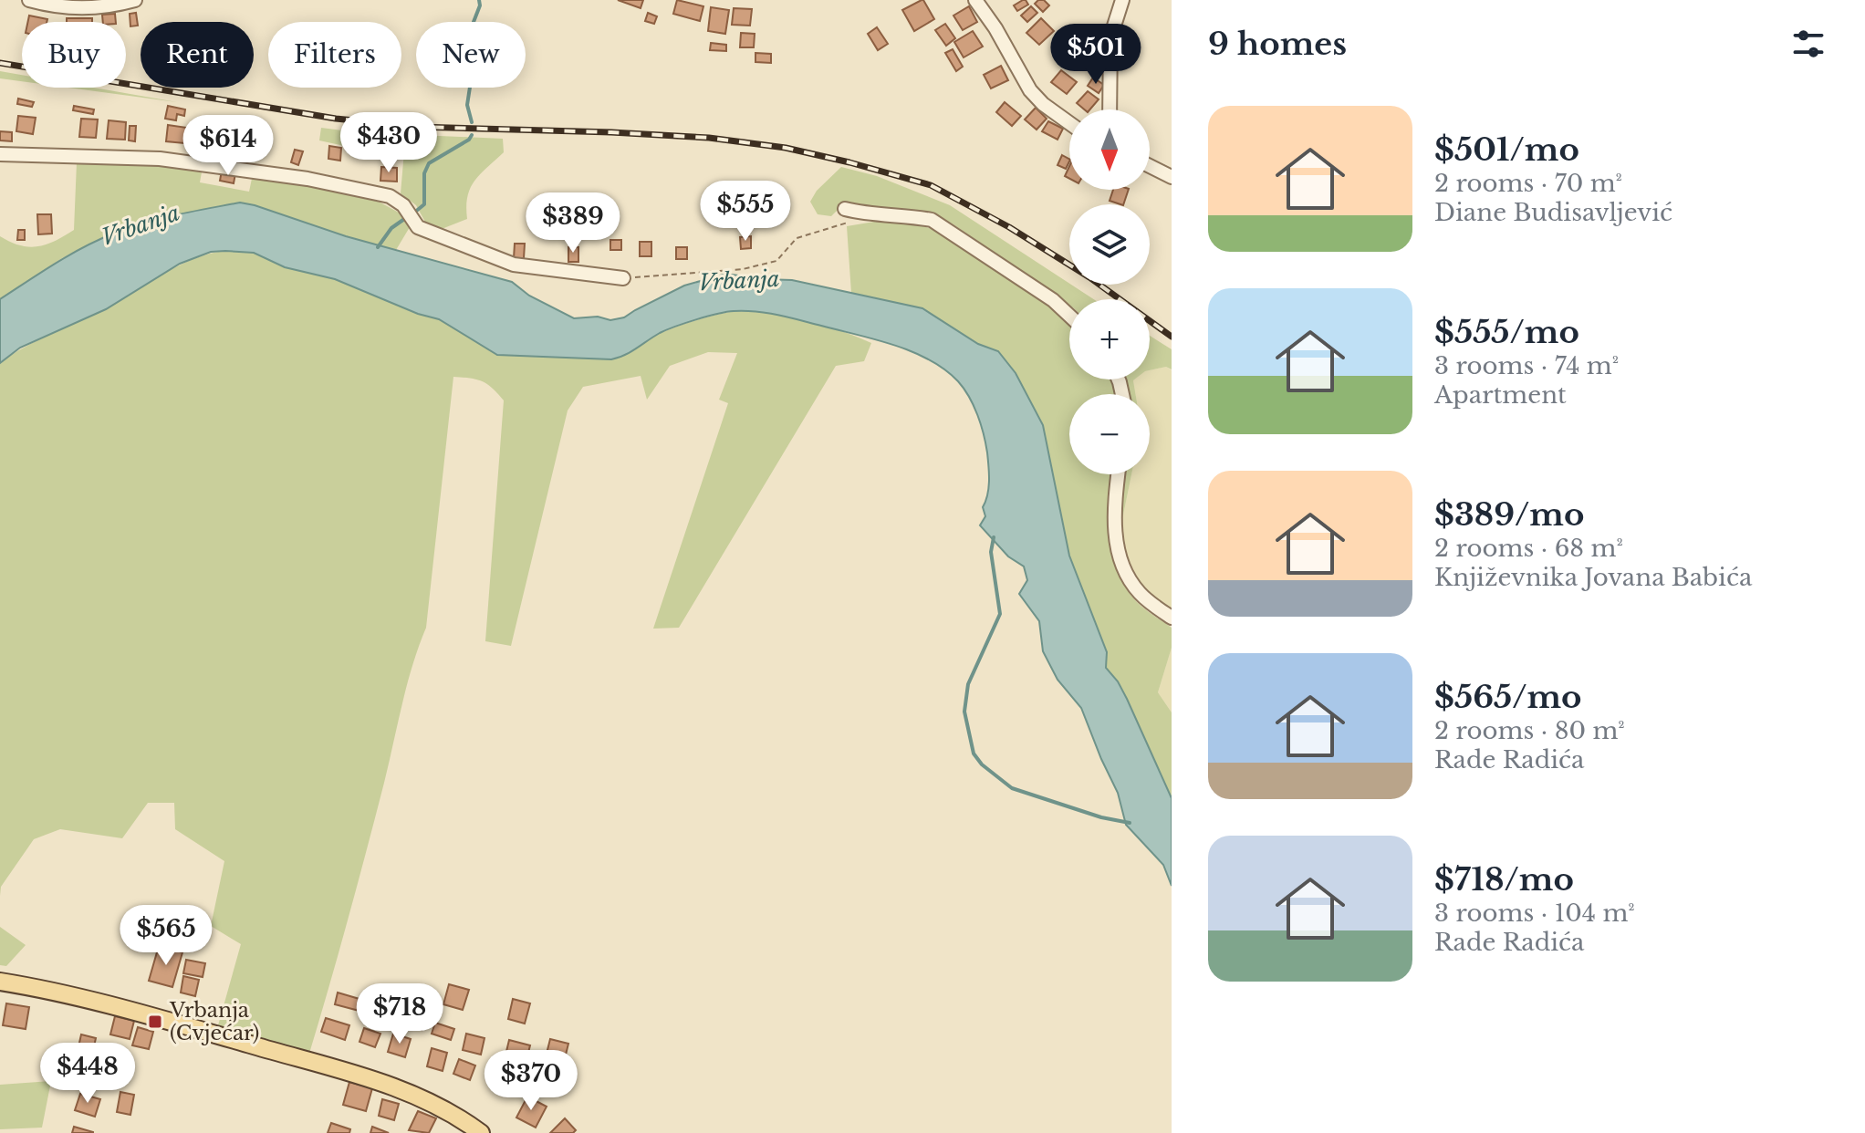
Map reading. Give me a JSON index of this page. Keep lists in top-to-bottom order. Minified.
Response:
{"water":["Vrbanja"],"places":{"transit":["Vrbanja (Cvjećar)"]},"north":"bottom","page":{"heading":"9 homes","chip":["Buy","Rent","Filters","New"],"price":["$501","$430","$614","$555","$389","$565","$718","$448","$370"],"list":[{"name":"$501/mo","note":"2 rooms · 70 m² · Diane Budisavljević"},{"name":"$555/mo","note":"3 rooms · 74 m² · Apartment"},{"name":"$389/mo","note":"2 rooms · 68 m² · Književnika Jovana Babića"},{"name":"$565/mo","note":"2 rooms · 80 m² · Rade Radića"},{"name":"$718/mo","note":"3 rooms · 104 m² · Rade Radića"}],"map_buttons":["+","−"]}}
